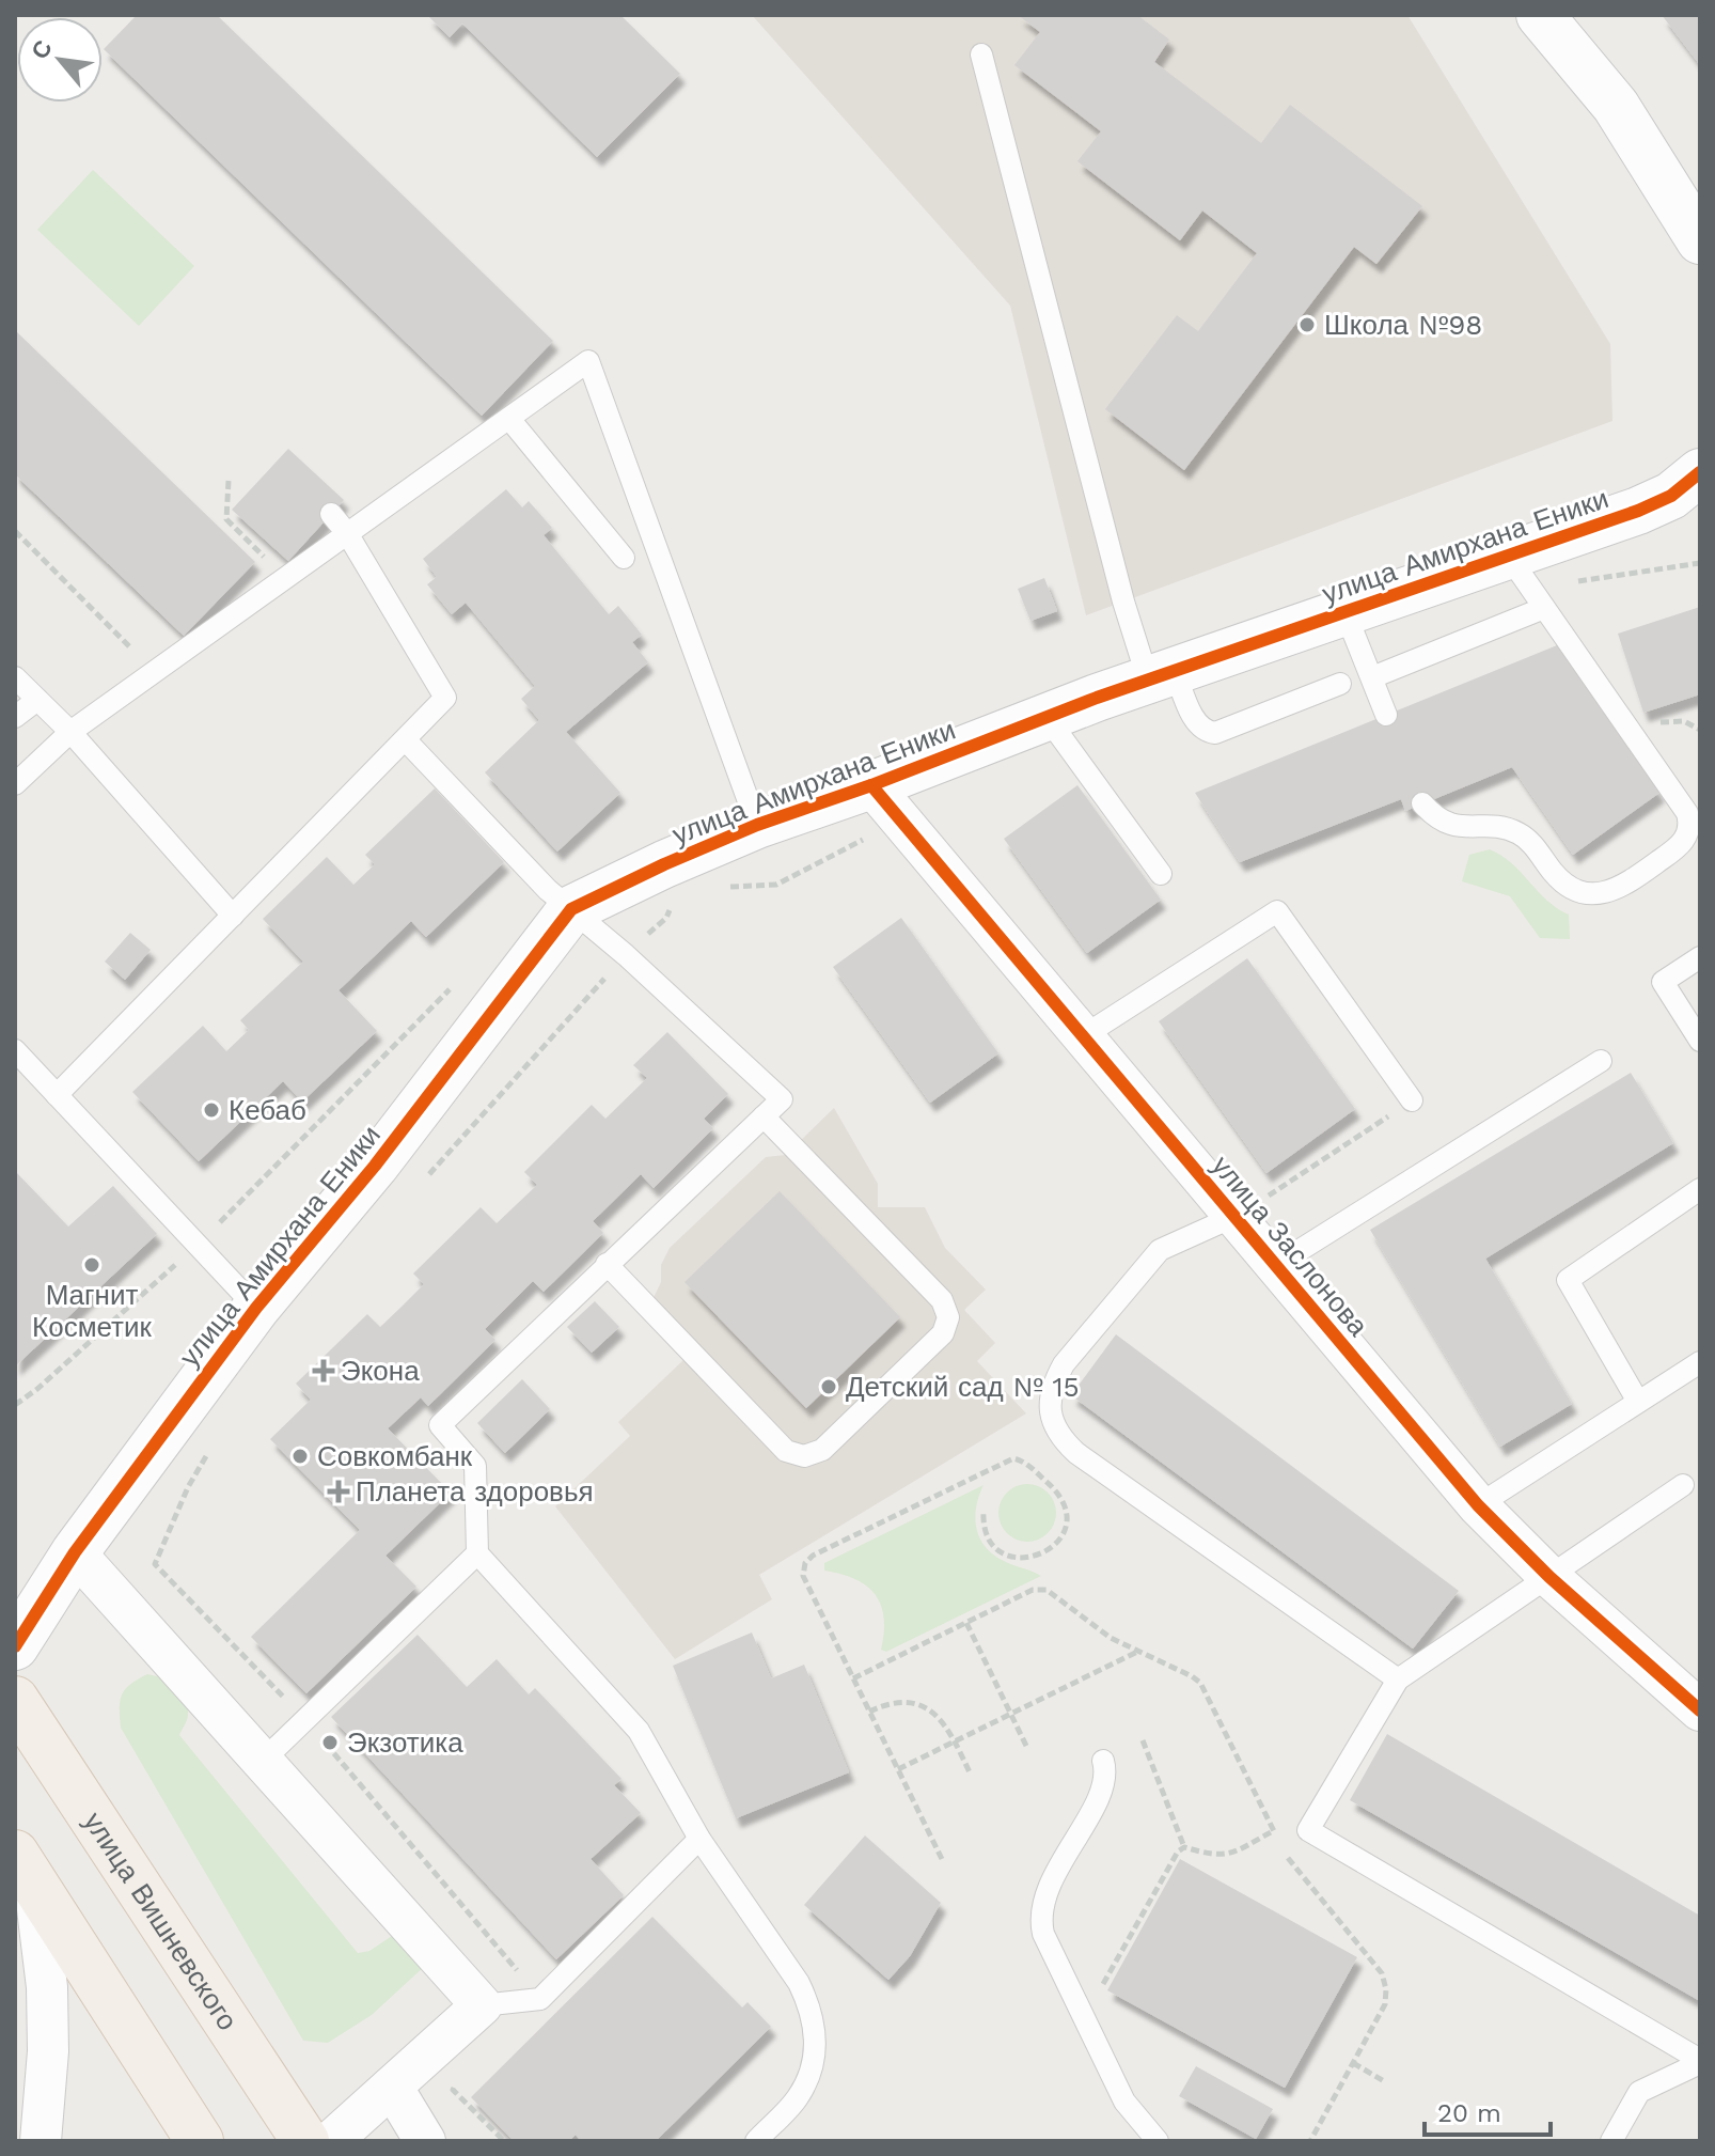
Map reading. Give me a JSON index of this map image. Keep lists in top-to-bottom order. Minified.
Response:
{"streets":{"main road":["улица Вишневского"],"street":["улица Амирхана Еники","улица Заслонова"]},"crossings":[["улица Амирхана Еники","улица Заслонова"]],"places":{"other":["Школа №98","Кебаб","Магнит Косметик","Детский сад № 15","Совкомбанк","Экзотика"],"health":["Экона","Планета здоровья"]},"scale_bar":"20 m","north":"top left"}
